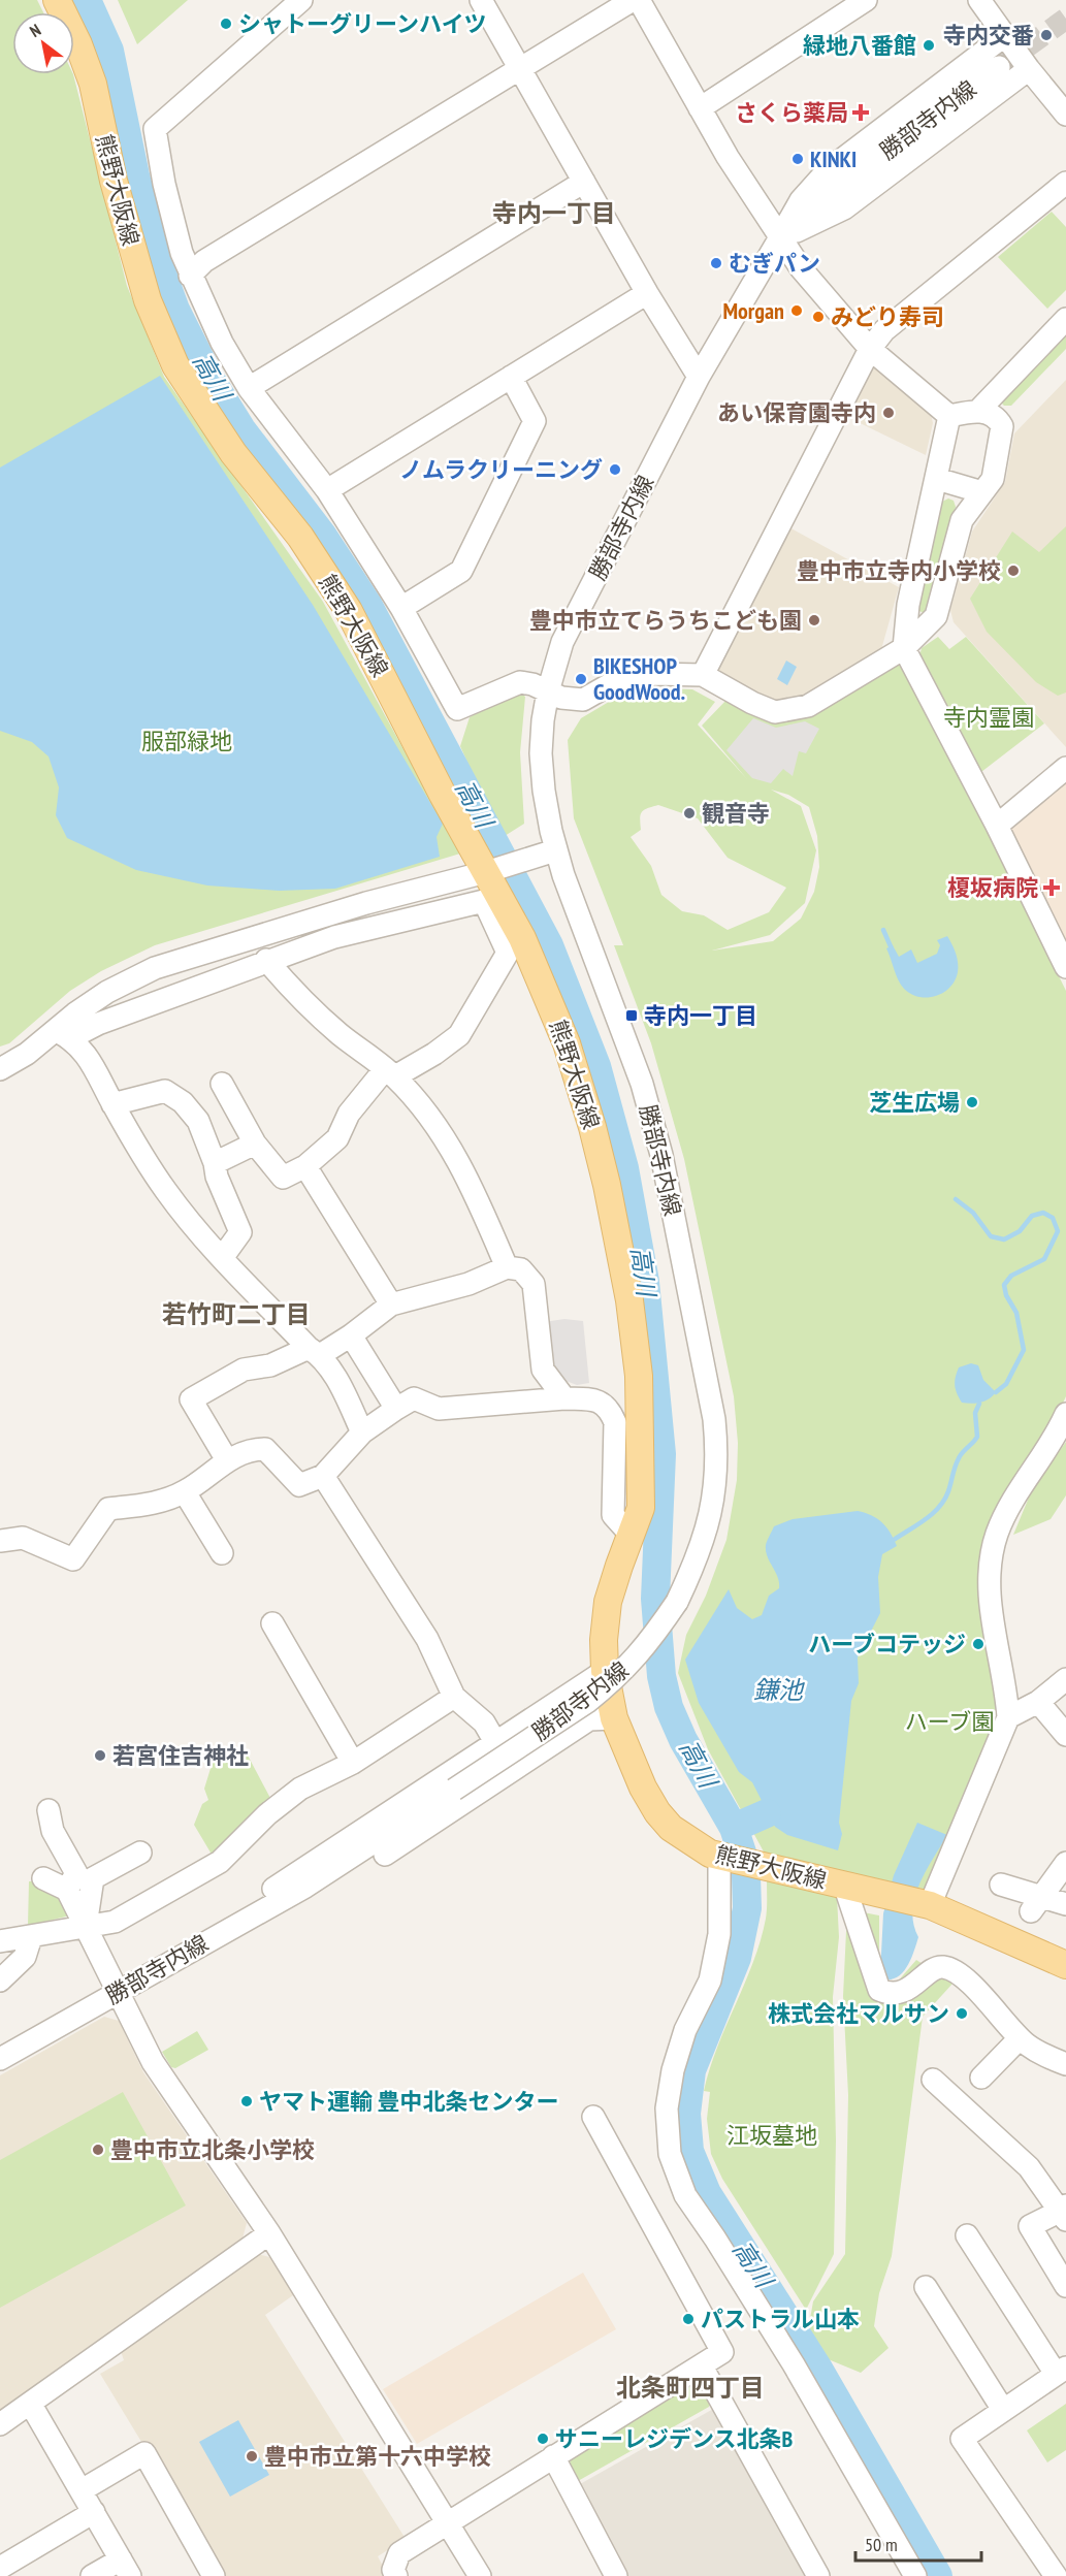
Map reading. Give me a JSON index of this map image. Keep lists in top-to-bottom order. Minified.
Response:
{"streets":{"main road":["熊野大阪線"],"street":["勝部寺内線"]},"districts":["寺内一丁目","若竹町二丁目","北条町四丁目"],"water":["高川","鎌池"],"parks":["寺内霊園","服部緑地","ハーブ園","江坂墓地"],"places":{"other":["シャトーグリーンハイツ","寺内交番","緑地八番館","KINKI","むぎパン","Morgan","みどり寿司","あい保育園寺内","ノムラクリーニング","豊中市立寺内小学校","豊中市立てらうちこども園","BIKESHOP GoodWood.","観音寺","芝生広場","ハーブコテッジ","若宮住吉神社","株式会社マルサン","ヤマト運輸 豊中北条センター","豊中市立北条小学校","パストラル山本","サニーレジデンス北条B","豊中市立第十六中学校"],"health":["さくら薬局","榎坂病院"],"transit":["寺内一丁目"]},"scale_bar":"50 m","north":"top left"}
